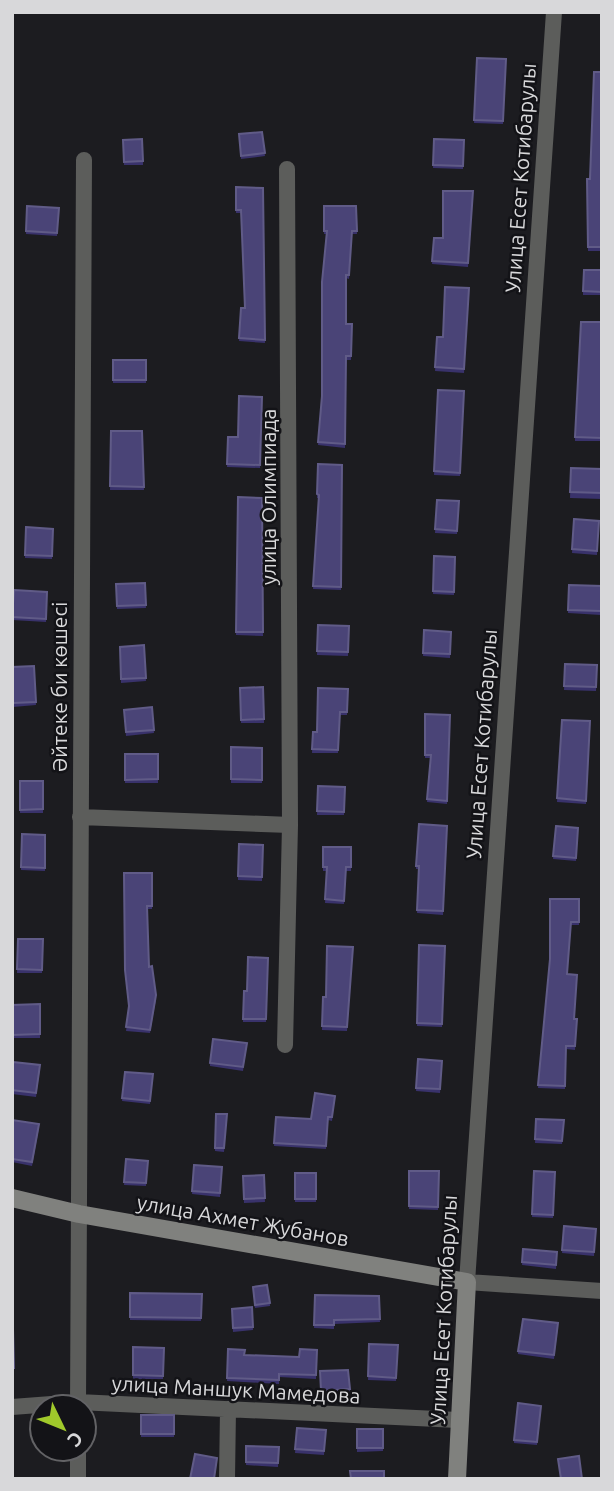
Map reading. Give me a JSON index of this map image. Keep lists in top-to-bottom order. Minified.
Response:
{"streets":{"main road":["Улица Есет Котибарулы","улица Ахмет Жубанов"],"street":["улица Олимпиада","Әйтеке би көшесі","улица Маншук Мамедова"]},"crossings":[["Улица Есет Котибарулы","улица Ахмет Жубанов"],["Улица Есет Котибарулы","улица Маншук Мамедова"],["Әйтеке би көшесі","улица Ахмет Жубанов"]],"north":"bottom right"}
